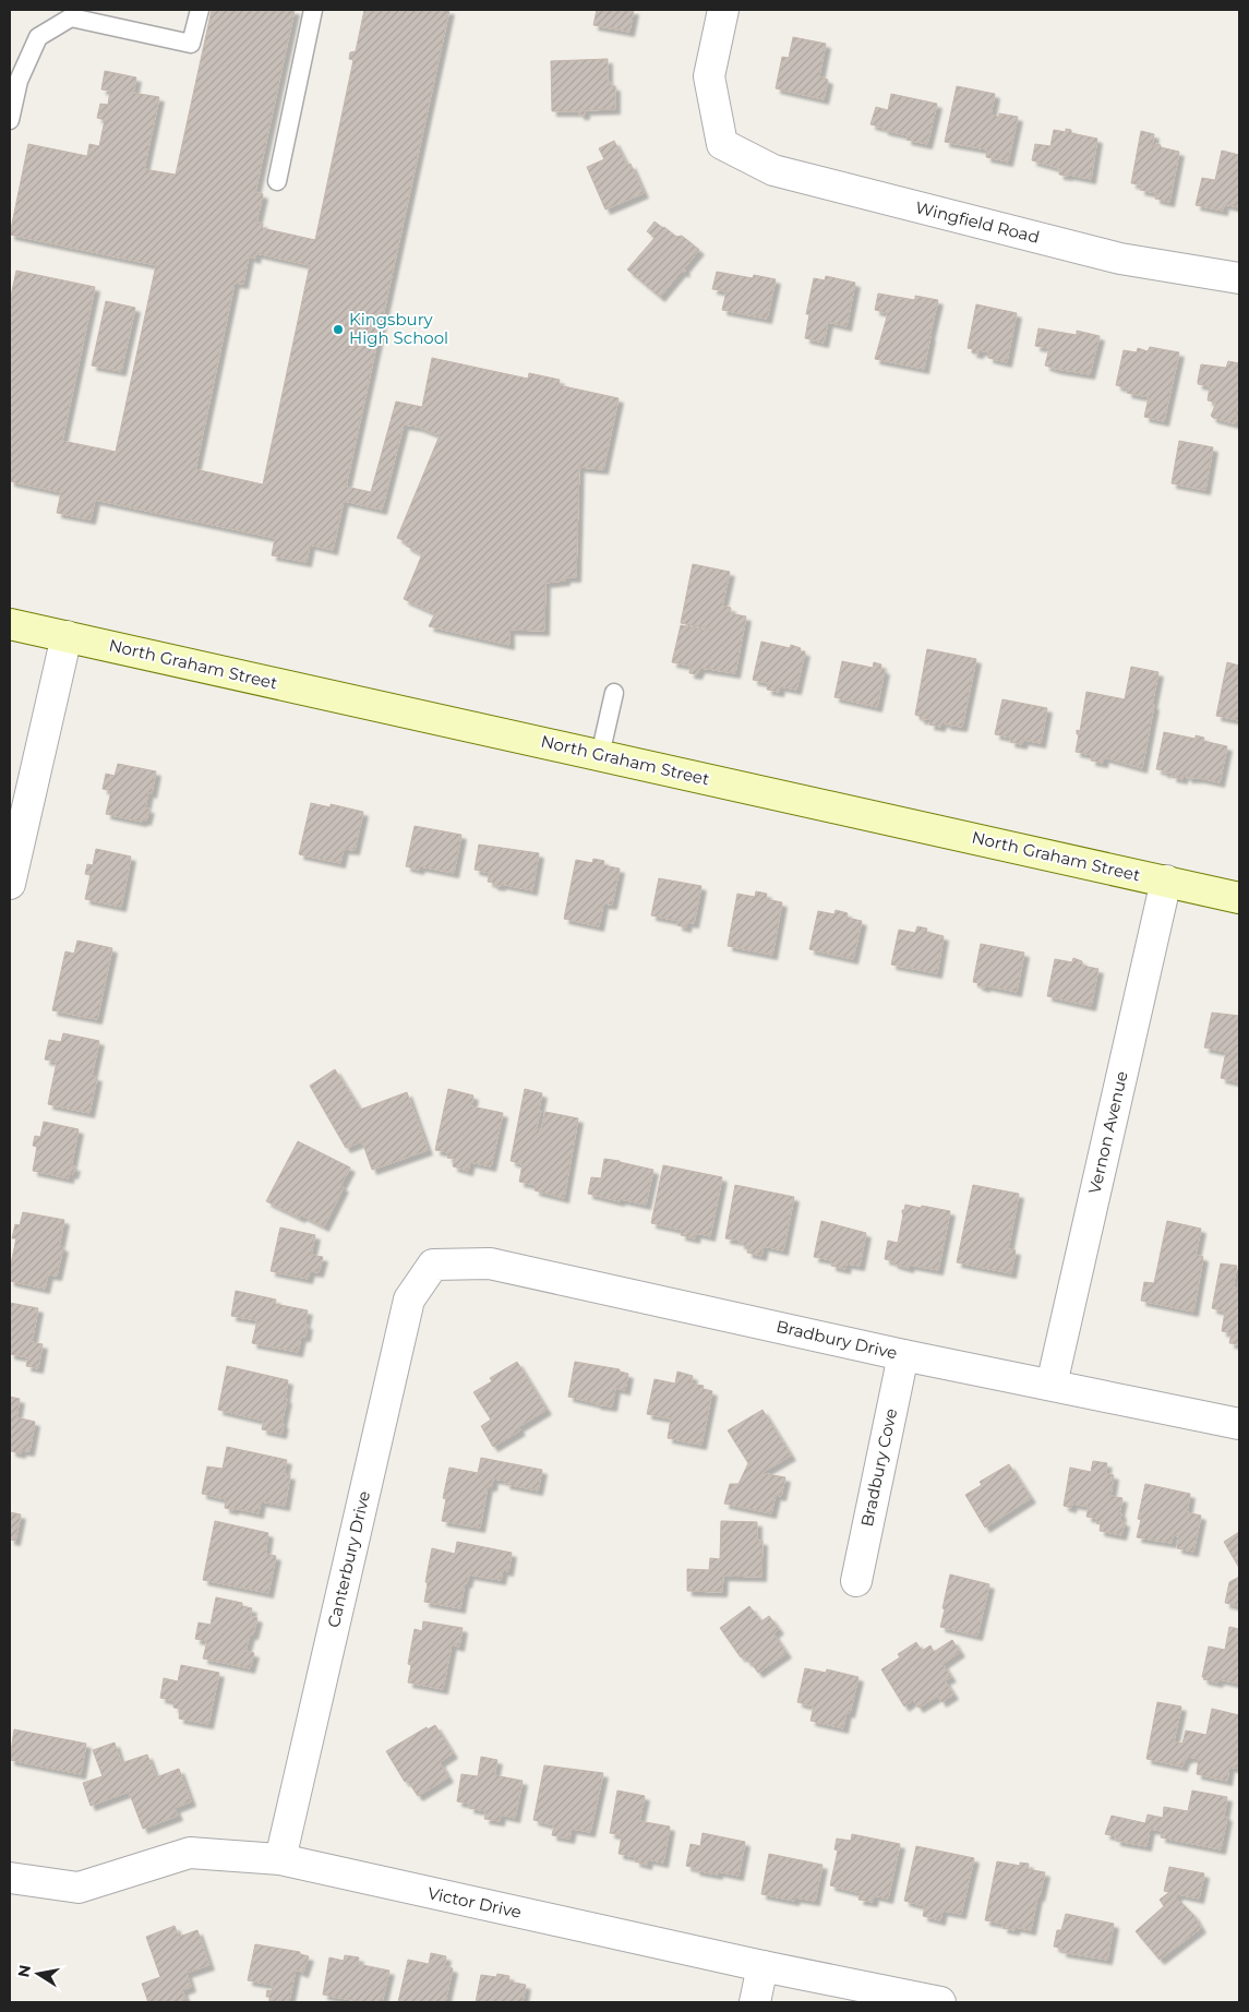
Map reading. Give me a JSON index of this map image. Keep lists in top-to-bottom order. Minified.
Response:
{"streets":{"main road":["North Graham Street"],"street":["Wingfield Road","Vernon Avenue","Bradbury Drive","Bradbury Cove","Canterbury Drive","Victor Drive"]},"crossings":[["North Graham Street","Vernon Avenue"],["Vernon Avenue","Bradbury Drive"],["Bradbury Drive","Bradbury Cove"],["Bradbury Drive","Canterbury Drive"],["Canterbury Drive","Victor Drive"]],"places":["Kingsbury High School"],"north":"left"}
